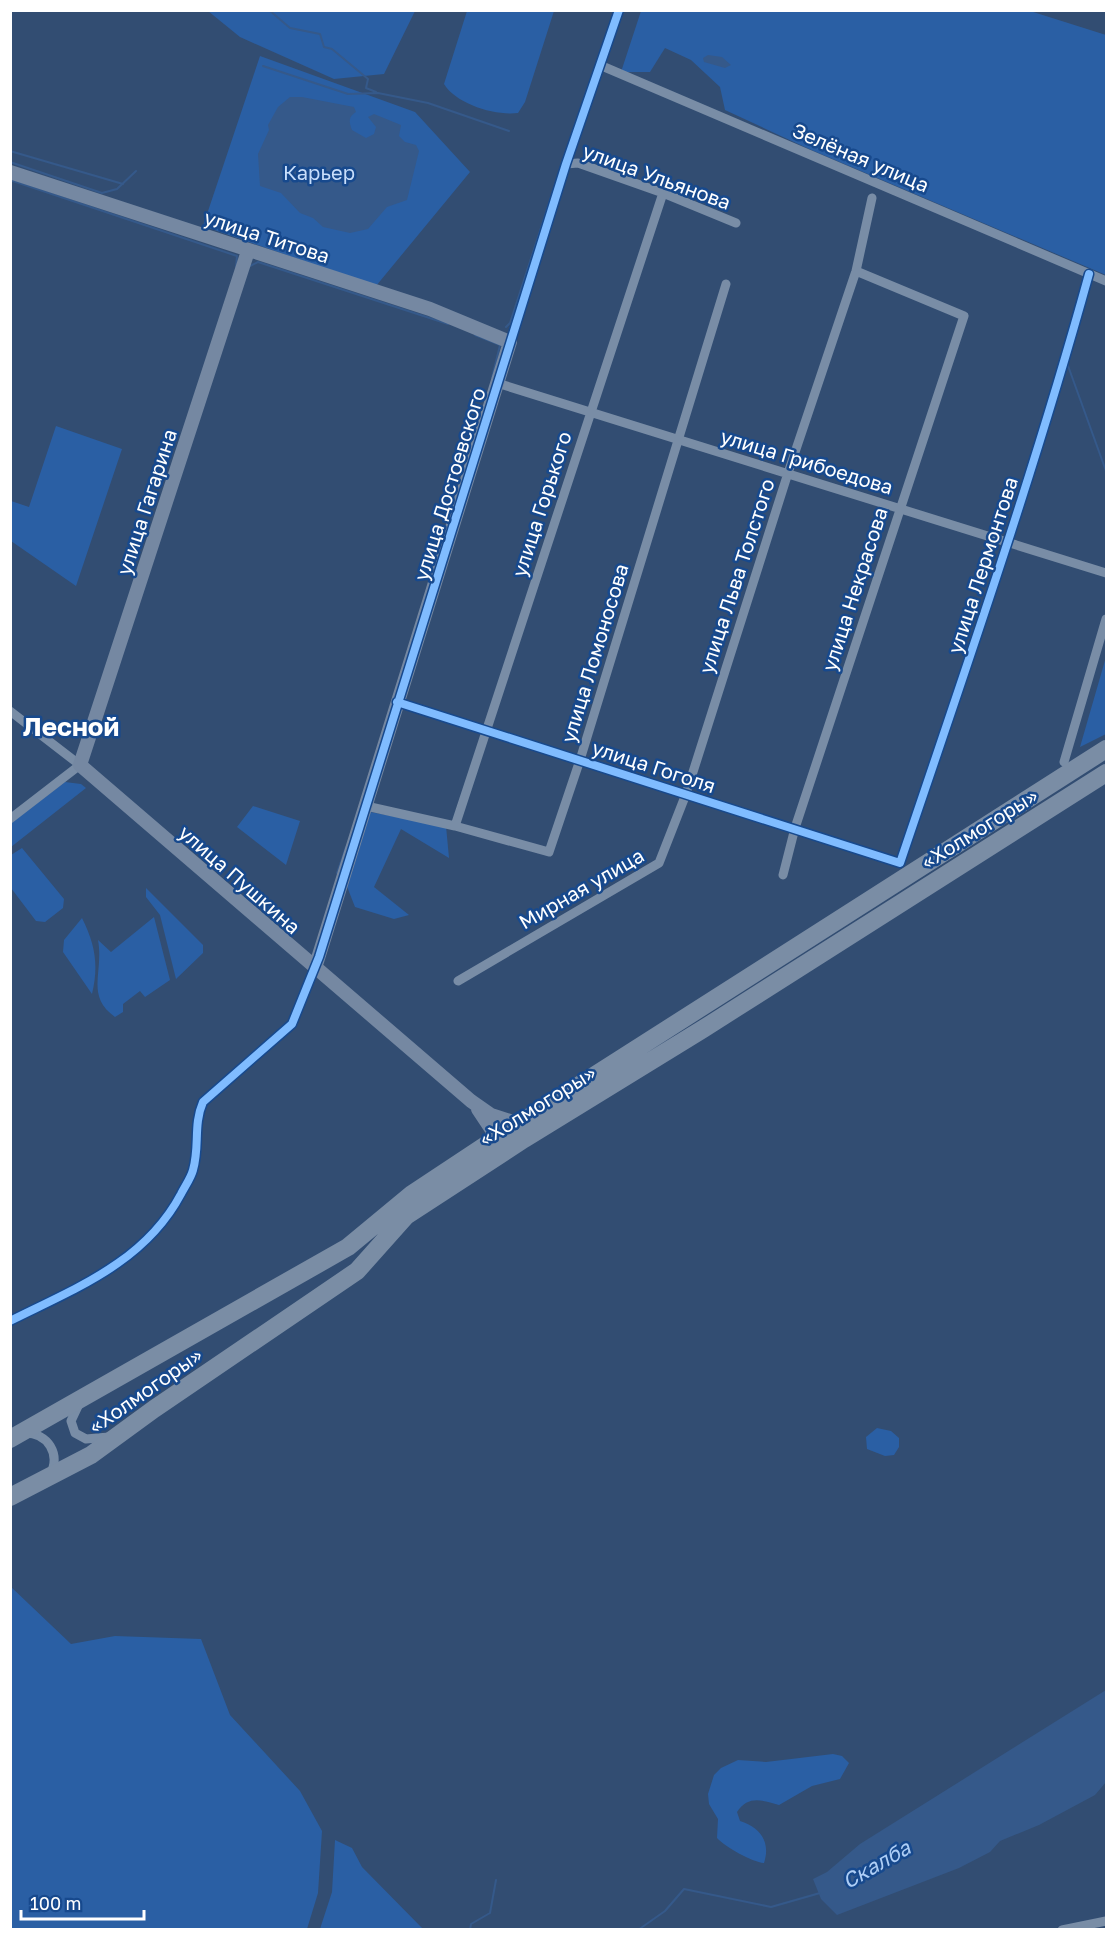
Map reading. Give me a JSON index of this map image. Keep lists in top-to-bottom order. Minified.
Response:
{"streets":{"highway":["«Холмогоры»"],"street":["Зелёная улица","улица Ульянова","улица Титова","улица Грибоедова","улица Достоевского","улица Гагарина","улица Горького","улица Лермонтова","улица Льва Толстого","улица Некрасова","улица Ломоносова","улица Гоголя","улица Пушкина","Мирная улица"]},"crossings":[["Зелёная улица","улица Достоевского"],["Зелёная улица","улица Лермонтова"],["улица Ульянова","улица Достоевского"],["улица Ульянова","улица Горького"],["улица Титова","улица Достоевского"],["улица Титова","улица Гагарина"],["улица Грибоедова","улица Достоевского"],["улица Грибоедова","улица Горького"],["улица Грибоедова","улица Лермонтова"],["улица Грибоедова","улица Льва Толстого"],["улица Грибоедова","улица Некрасова"],["улица Грибоедова","улица Ломоносова"],["улица Достоевского","улица Ломоносова"],["улица Достоевского","улица Гоголя"],["улица Достоевского","улица Пушкина"],["улица Гагарина","улица Пушкина"],["улица Горького","улица Ломоносова"],["улица Горького","улица Гоголя"],["улица Лермонтова","улица Гоголя"],["улица Льва Толстого","улица Некрасова"],["улица Льва Толстого","улица Гоголя"],["улица Льва Толстого","Мирная улица"],["улица Некрасова","улица Гоголя"],["улица Ломоносова","улица Гоголя"],["улица Гоголя","Мирная улица"]],"districts":["Лесной"],"water":["Скалба"],"parks":["Карьер"],"scale_bar":"100 m"}
